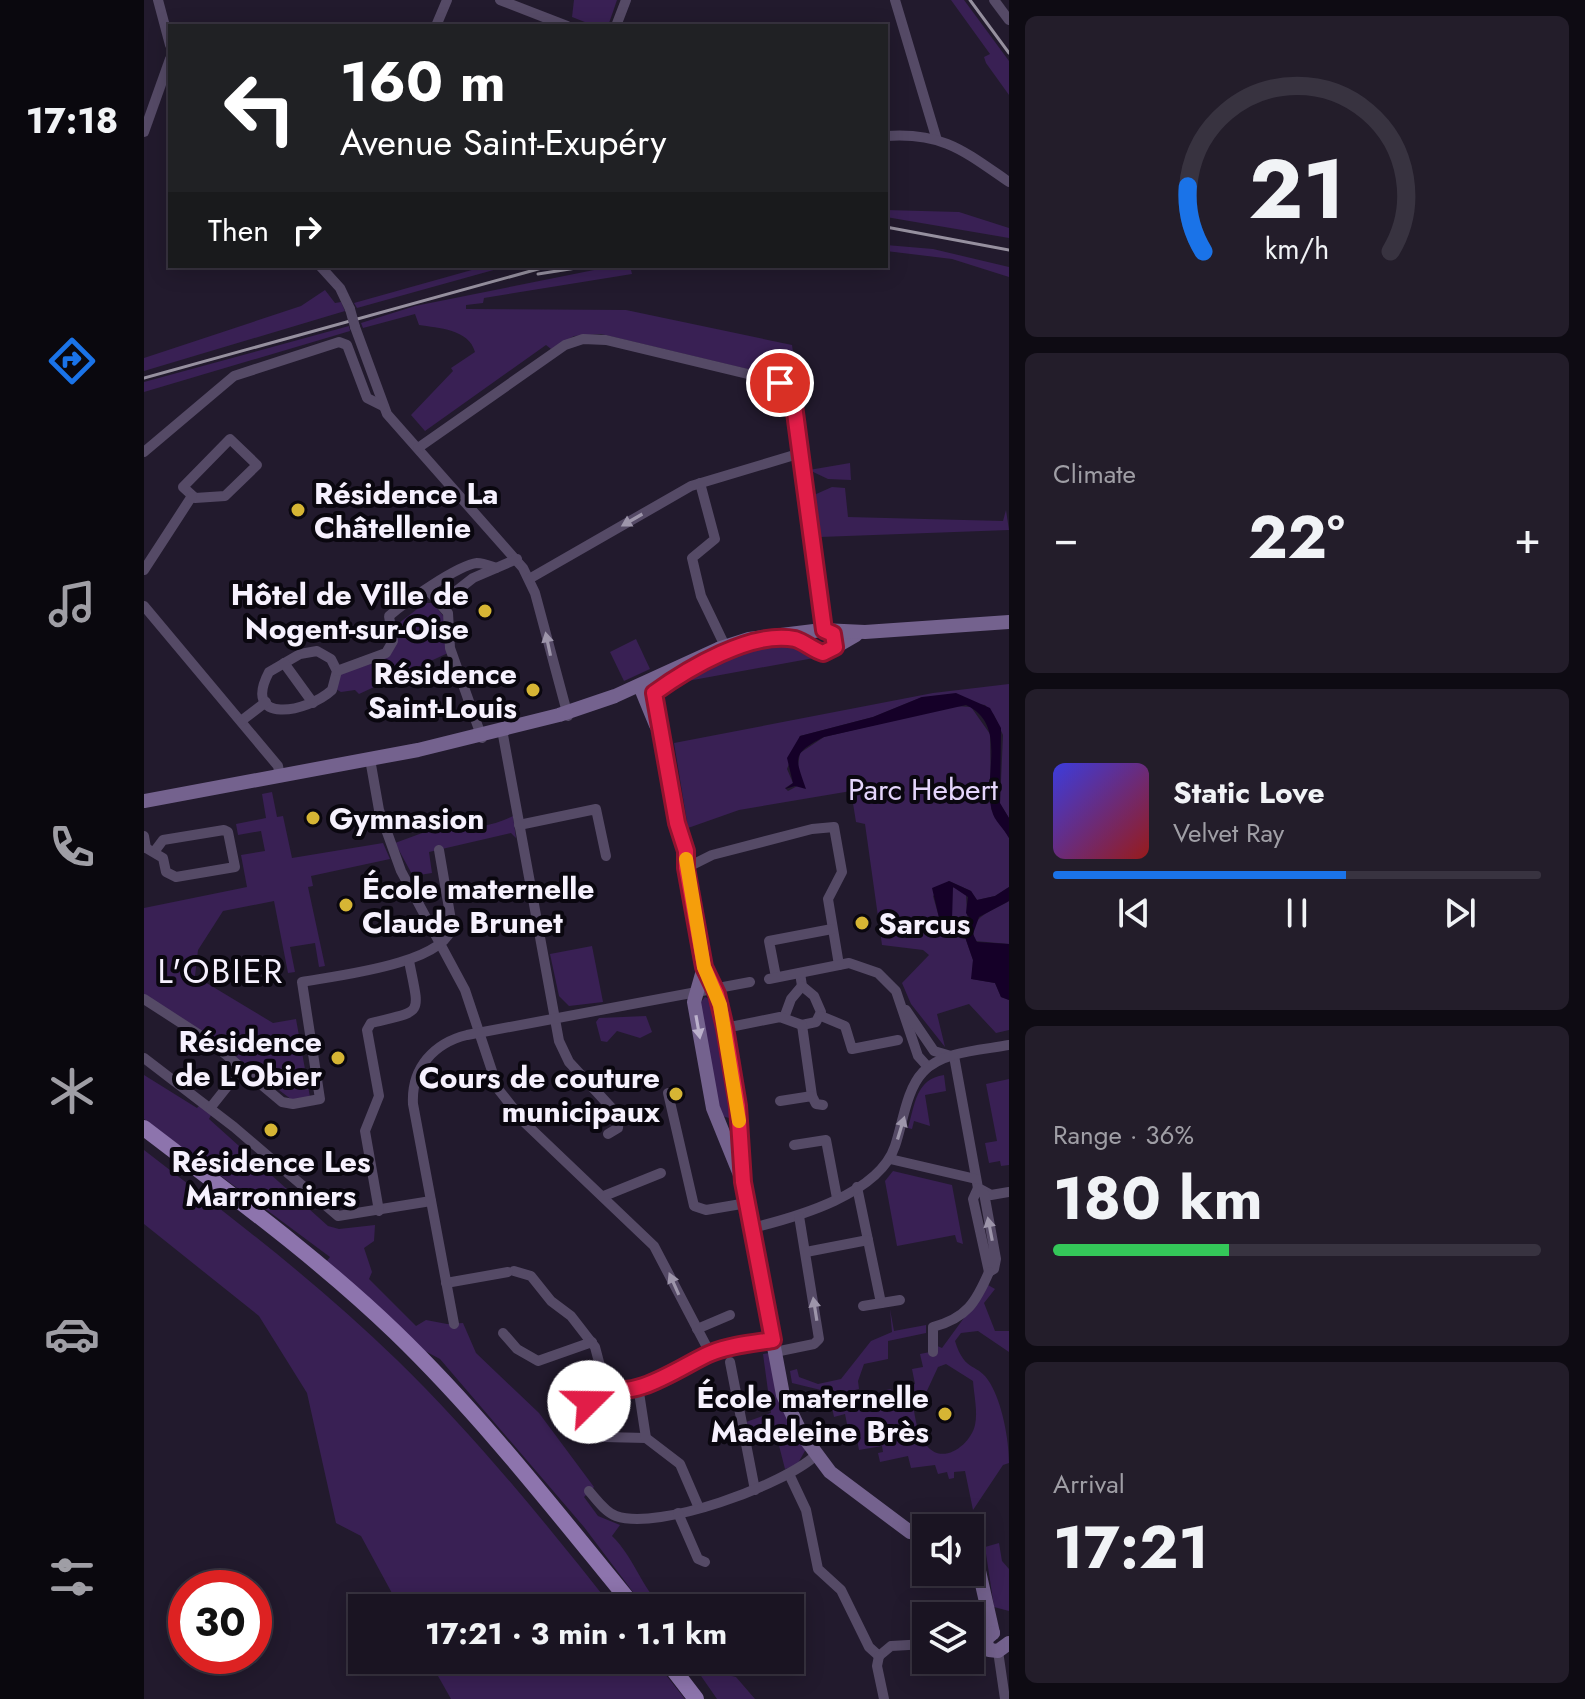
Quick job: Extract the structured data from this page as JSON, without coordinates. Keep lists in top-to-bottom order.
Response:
{
  "districts": ["L'OBIER"],
  "parks": ["Parc Hebert"],
  "places": [
    "Résidence La Châtellenie",
    "Hôtel de Ville de Nogent-sur-Oise",
    "Résidence Saint-Louis",
    "Gymnasion",
    "École maternelle Claude Brunet",
    "Sarcus",
    "Résidence de L'Obier",
    "Cours de couture municipaux",
    "Résidence Les Marronniers",
    "École maternelle Madeleine Brès"
  ],
  "page": {
    "tabs": "17:18",
    "turn": ["160 m", "Avenue Saint-Exupéry"],
    "then": "Then",
    "tile": [
      "Climate",
      ["Range · 36%", "180 km"],
      ["Arrival", "17:21"]
    ],
    "heat": ["−", "22°", "+"],
    "song": ["Static Love", "Velvet Ray"],
    "limit": "30",
    "trip": "17:21 · 3 min · 1.1 km",
    "gauge": ["21", "km/h"]
  }
}
